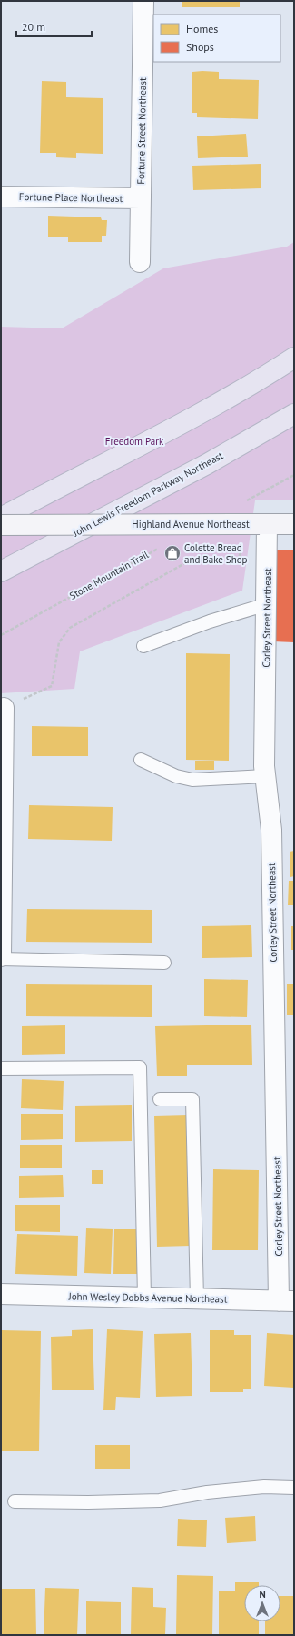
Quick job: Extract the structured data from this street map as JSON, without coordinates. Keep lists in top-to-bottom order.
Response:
{
  "streets": {
    "highway": ["John Lewis Freedom Parkway Northeast"],
    "main road": ["Highland Avenue Northeast"],
    "street": [
      "Fortune Street Northeast",
      "Fortune Place Northeast",
      "Corley Street Northeast",
      "John Wesley Dobbs Avenue Northeast"
    ],
    "path": ["Stone Mountain Trail"]
  },
  "crossings": [
    ["Fortune Street Northeast", "Fortune Place Northeast"],
    ["Highland Avenue Northeast", "Corley Street Northeast"],
    ["Corley Street Northeast", "John Wesley Dobbs Avenue Northeast"]
  ],
  "parks": ["Freedom Park"],
  "places": {
    "shop": ["Colette Bread and Bake Shop"]
  },
  "legend": ["Homes", "Shops"],
  "scale_bar": "20 m",
  "north": "top"
}
